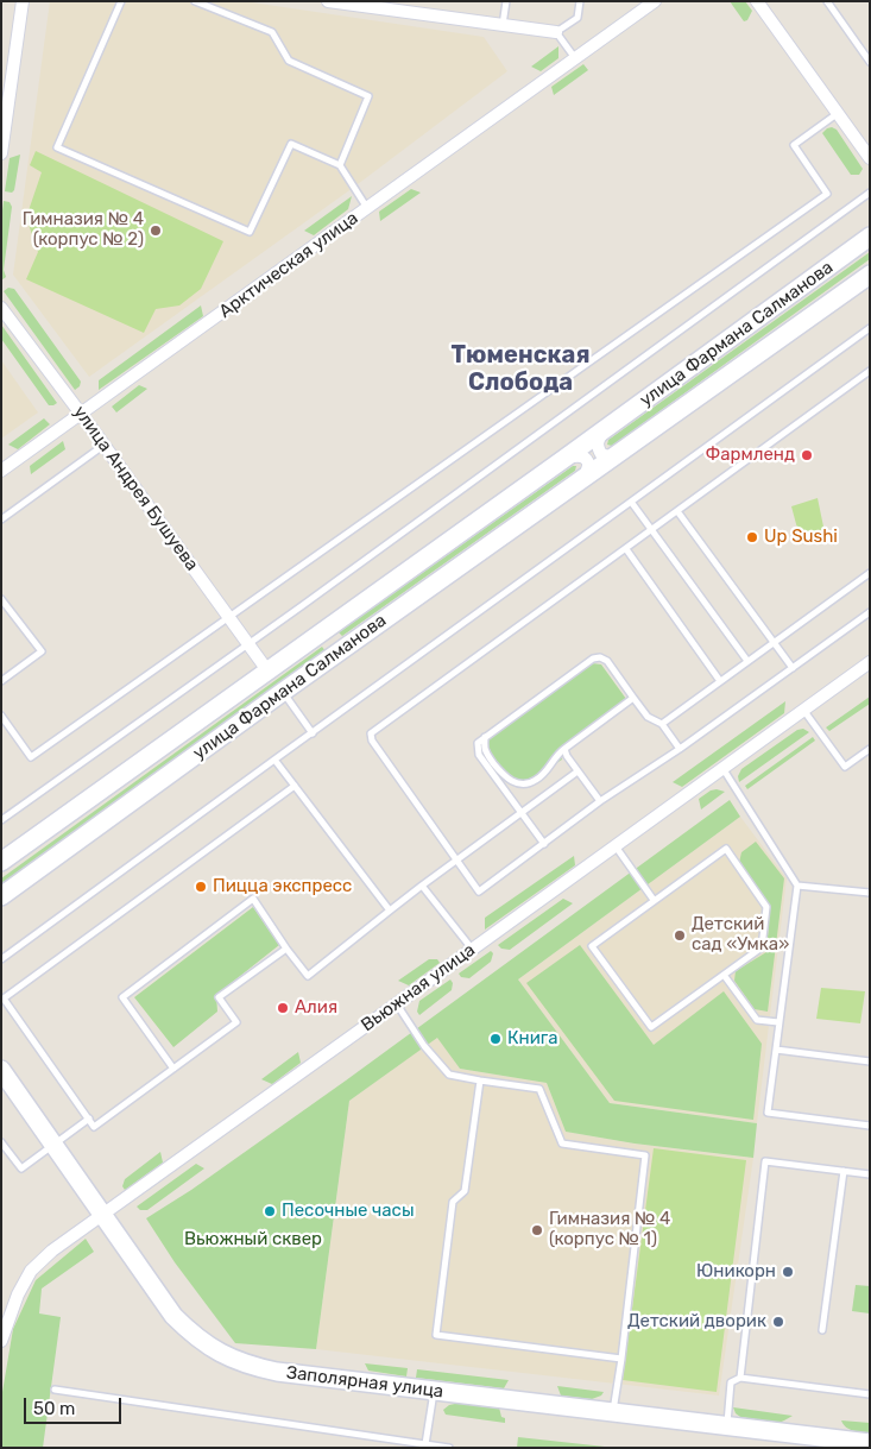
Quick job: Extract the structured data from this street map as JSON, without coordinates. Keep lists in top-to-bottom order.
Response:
{
  "streets": {
    "street": [
      "Арктическая улица",
      "улица Фармана Салманова",
      "улица Андрея Бушуева",
      "Вьюжная улица",
      "Заполярная улица"
    ]
  },
  "crossings": [
    ["Арктическая улица", "улица Андрея Бушуева"],
    ["улица Фармана Салманова", "улица Андрея Бушуева"],
    ["Вьюжная улица", "Заполярная улица"]
  ],
  "districts": ["Тюменская Слобода"],
  "parks": ["Вьюжный сквер"],
  "places": [
    "Гимназия № 4 (корпус № 2)",
    "Фармленд",
    "Up Sushi",
    "Пицца экспресс",
    "Детский сад «Умка»",
    "Алия",
    "Книга",
    "Песочные часы",
    "Гимназия № 4 (корпус № 1)",
    "Юникорн",
    "Детский дворик"
  ],
  "scale_bar": "50 m"
}
